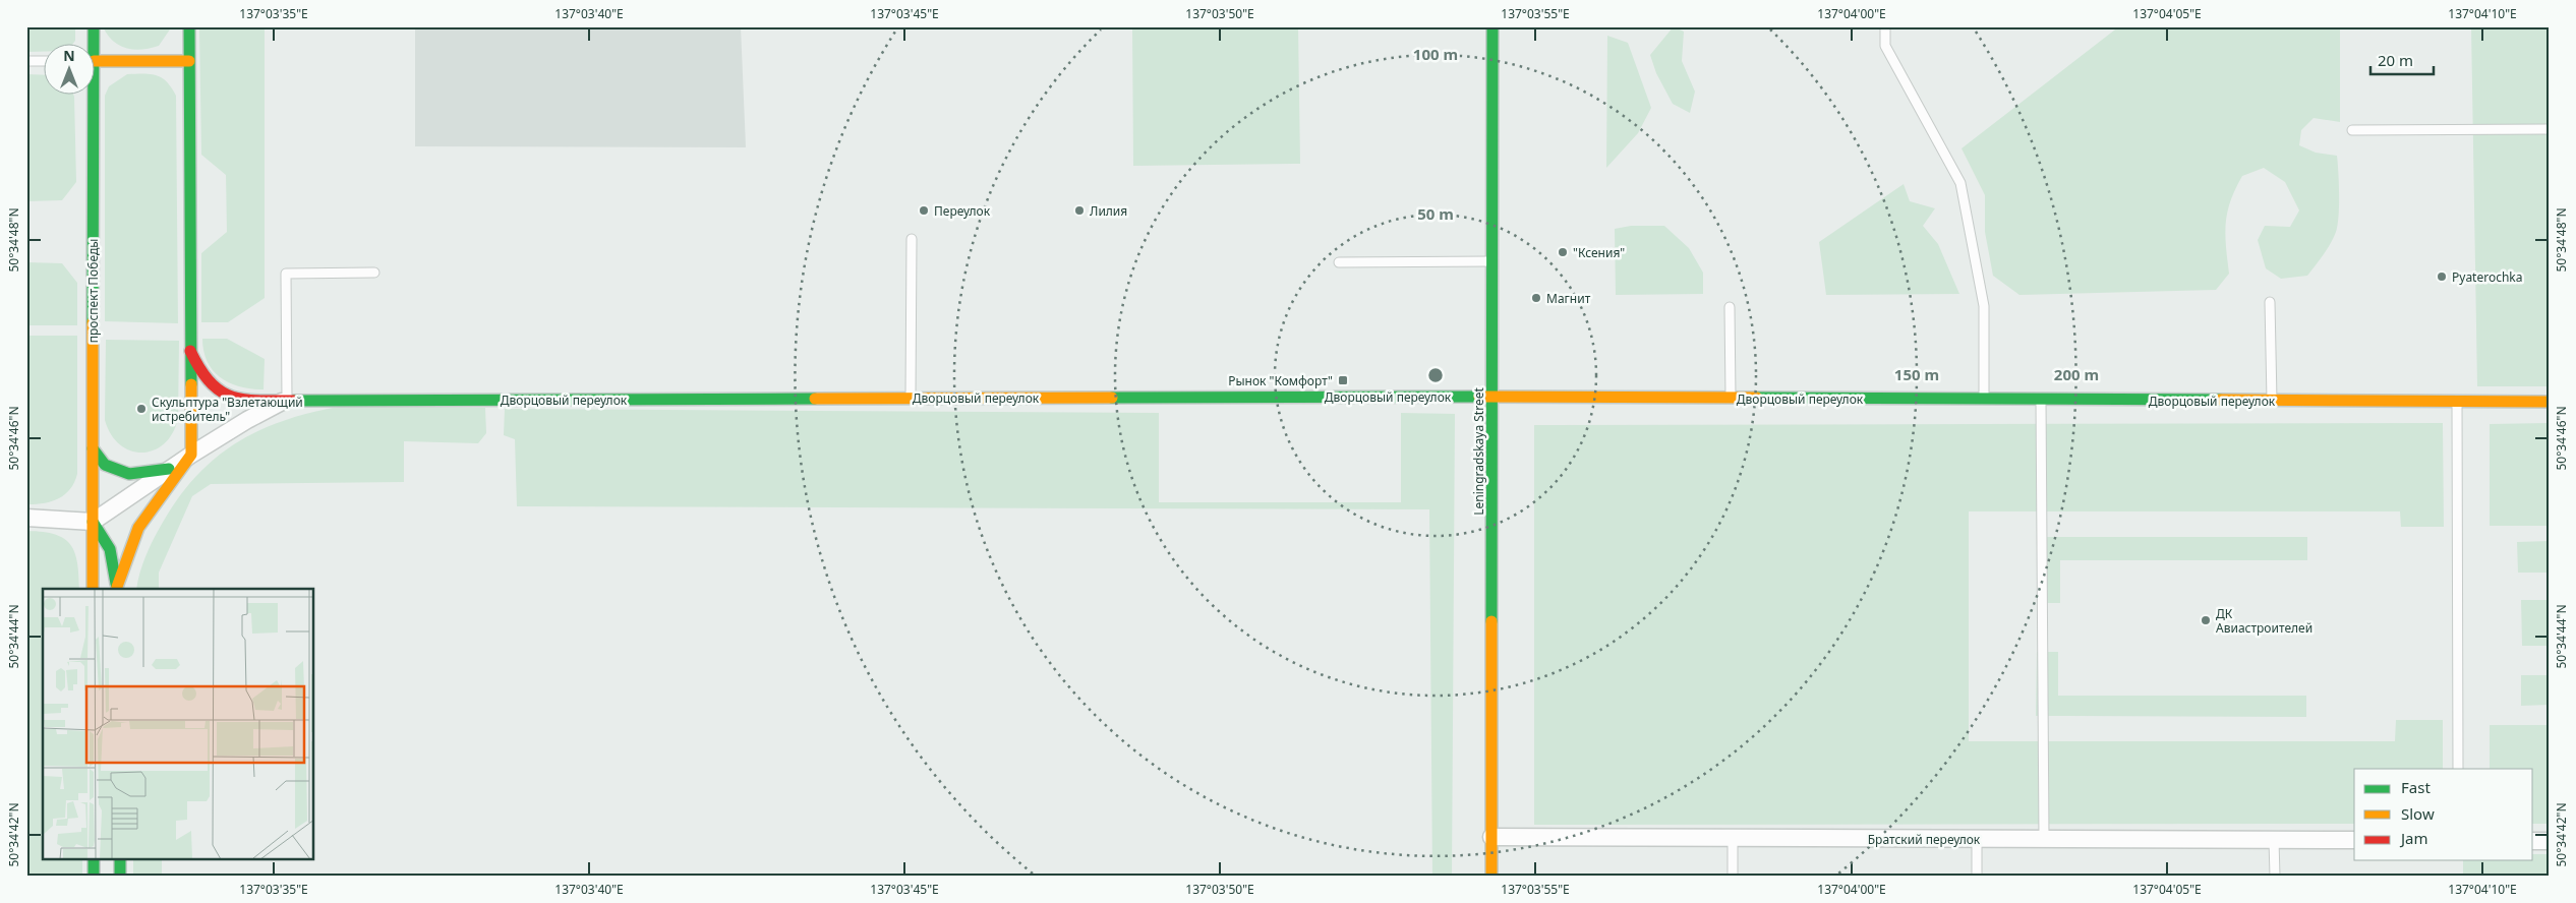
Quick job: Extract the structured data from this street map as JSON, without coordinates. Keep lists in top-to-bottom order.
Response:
{
  "streets": {
    "street": [
      "проспект Победы",
      "Дворцовый переулок",
      "Leningradskaya Street",
      "Братский переулок"
    ]
  },
  "crossings": [
    ["Дворцовый переулок", "Leningradskaya Street"],
    ["Leningradskaya Street", "Братский переулок"]
  ],
  "places": {
    "other": [
      "Переулок",
      "Лилия",
      "\"Ксения\"",
      "Pyaterochka",
      "Магнит",
      "Скульптура \"Взлетающий истребитель\"",
      "ДК Авиастроителей"
    ],
    "transit": ["Рынок \"Комфорт\""]
  },
  "legend": ["Fast", "Slow", "Jam"],
  "scale_bar": "20 m",
  "north": "top",
  "coordinates": [
    "137°03'35\"E",
    "137°03'40\"E",
    "137°03'45\"E",
    "137°03'50\"E",
    "137°03'55\"E",
    "137°04'00\"E",
    "137°04'05\"E",
    "137°04'10\"E",
    "50°34'48\"N",
    "50°34'46\"N",
    "50°34'44\"N",
    "50°34'42\"N"
  ],
  "rings": [
    "100 m",
    "50 m",
    "150 m",
    "200 m"
  ]
}
